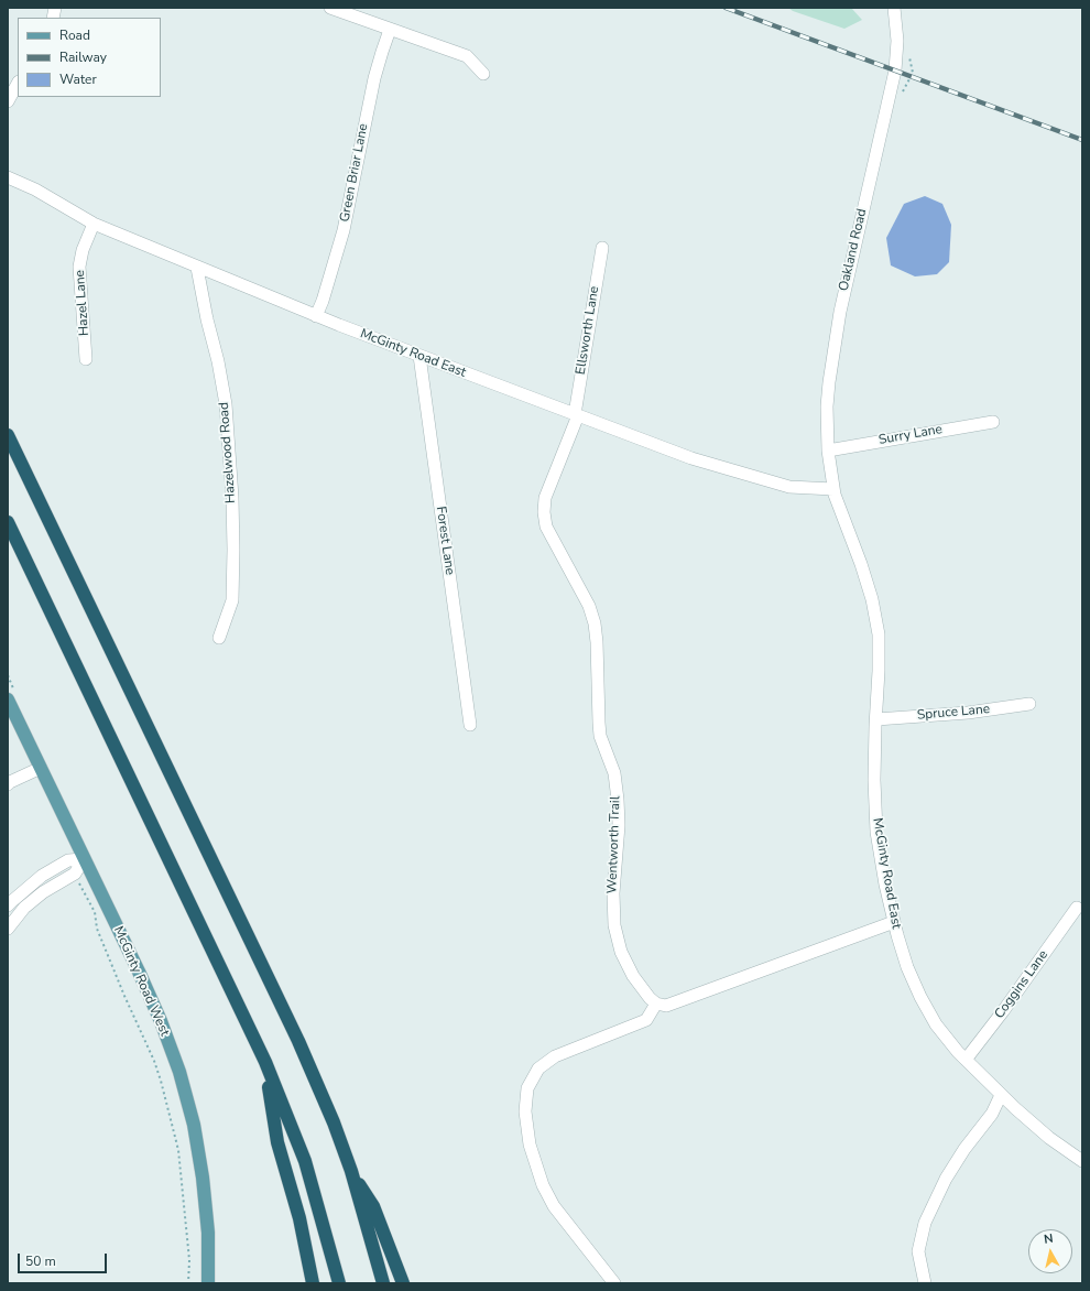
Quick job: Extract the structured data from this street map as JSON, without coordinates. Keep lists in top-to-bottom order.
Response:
{
  "streets": {
    "main road": ["McGinty Road West"],
    "street": [
      "Green Briar Lane",
      "Oakland Road",
      "Hazel Lane",
      "Ellsworth Lane",
      "McGinty Road East",
      "Surry Lane",
      "Hazelwood Road",
      "Forest Lane",
      "Spruce Lane",
      "Wentworth Trail",
      "Coggins Lane"
    ]
  },
  "crossings": [
    ["Green Briar Lane", "McGinty Road East"],
    ["Oakland Road", "McGinty Road East"],
    ["Oakland Road", "Surry Lane"],
    ["Hazel Lane", "McGinty Road East"],
    ["Ellsworth Lane", "McGinty Road East"],
    ["Ellsworth Lane", "Wentworth Trail"],
    ["McGinty Road East", "Hazelwood Road"],
    ["McGinty Road East", "Forest Lane"],
    ["McGinty Road East", "Spruce Lane"],
    ["McGinty Road East", "Wentworth Trail"],
    ["McGinty Road East", "Coggins Lane"]
  ],
  "legend": ["Road", "Railway", "Water"],
  "scale_bar": "50 m",
  "north": "top"
}
